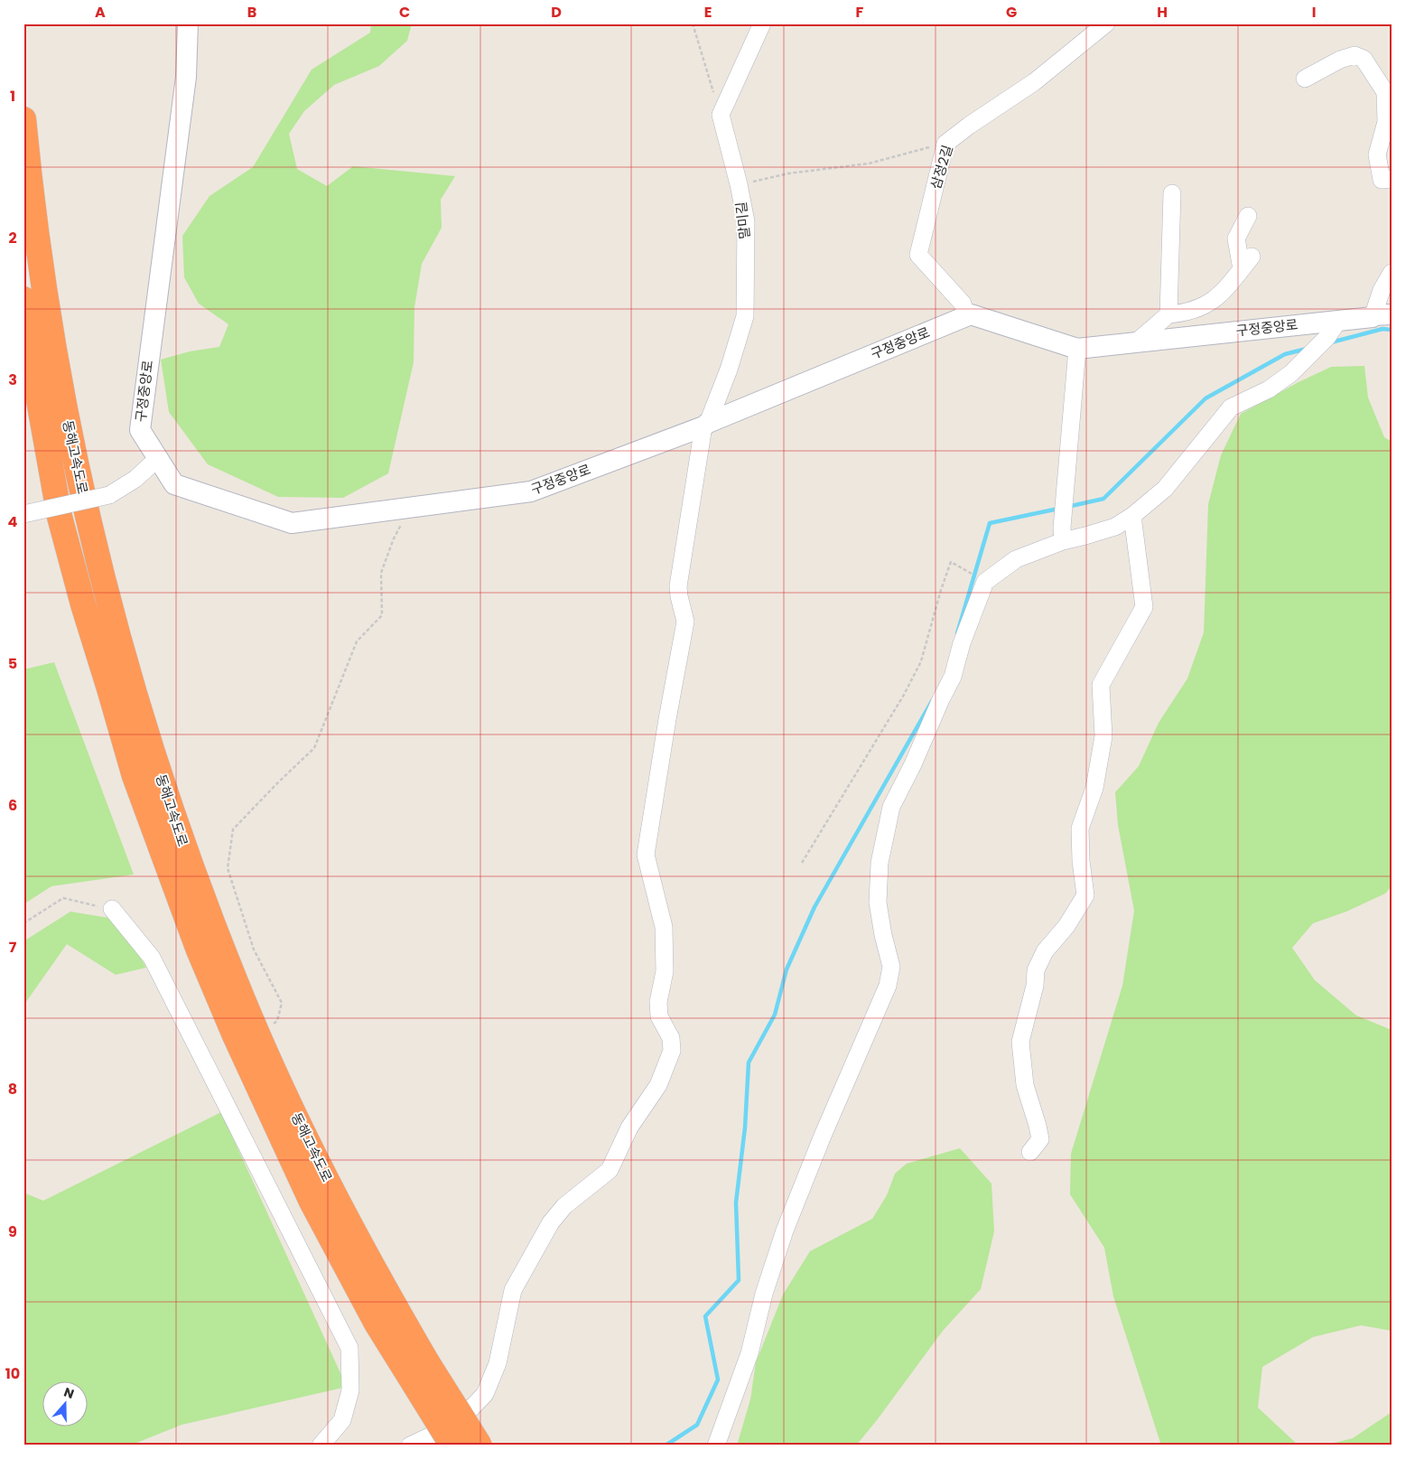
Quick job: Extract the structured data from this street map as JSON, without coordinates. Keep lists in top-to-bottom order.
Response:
{
  "streets": {
    "highway": ["동해고속도로"],
    "street": ["삼정2길", "말미길", "구정중앙로"]
  },
  "crossings": [
    ["삼정2길", "구정중앙로"],
    ["말미길", "구정중앙로"]
  ],
  "north": "top",
  "grid": {
    "columns": [
      "A",
      "B",
      "C",
      "D",
      "E",
      "F",
      "G",
      "H",
      "I"
    ],
    "rows": [
      "1",
      "2",
      "3",
      "4",
      "5",
      "6",
      "7",
      "8",
      "9",
      "10"
    ]
  }
}
